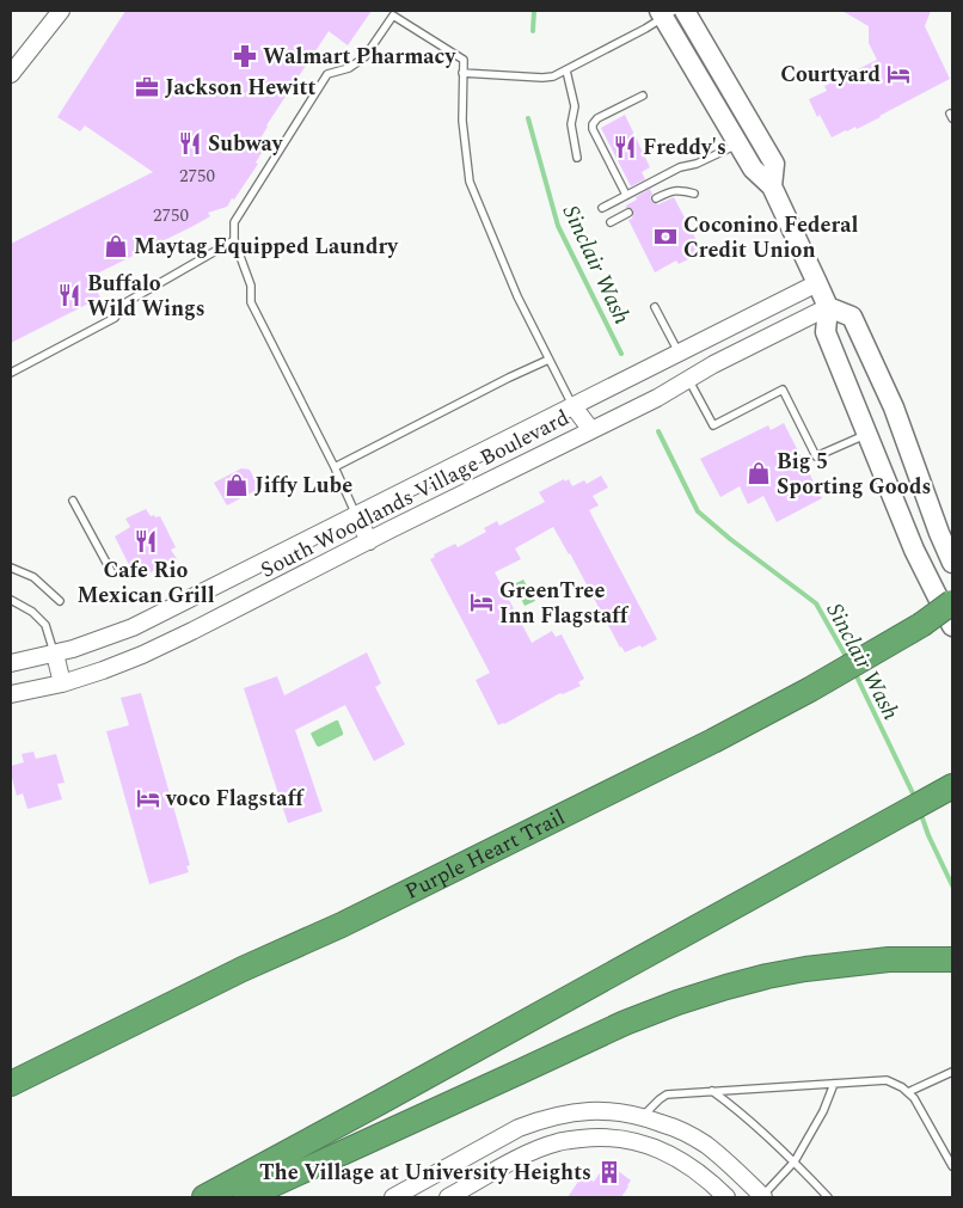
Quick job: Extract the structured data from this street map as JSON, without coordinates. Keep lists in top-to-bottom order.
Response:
{
  "streets": {
    "highway": ["Purple Heart Trail"],
    "street": ["South Woodlands Village Boulevard"]
  },
  "water": ["Sinclair Wash"],
  "places": {
    "pharmacy": ["Walmart Pharmacy"],
    "hotel": ["Courtyard", "GreenTree Inn Flagstaff", "voco Flagstaff"],
    "office": ["Jackson Hewitt"],
    "restaurant": [
      "Subway",
      "Freddy's",
      "Buffalo Wild Wings",
      "Cafe Rio Mexican Grill"
    ],
    "bank": ["Coconino Federal Credit Union"],
    "shop": ["Maytag Equipped Laundry", "Big 5 Sporting Goods", "Jiffy Lube"],
    "building": ["The Village at University Heights"]
  },
  "house_numbers": ["2750", "2750"]
}
